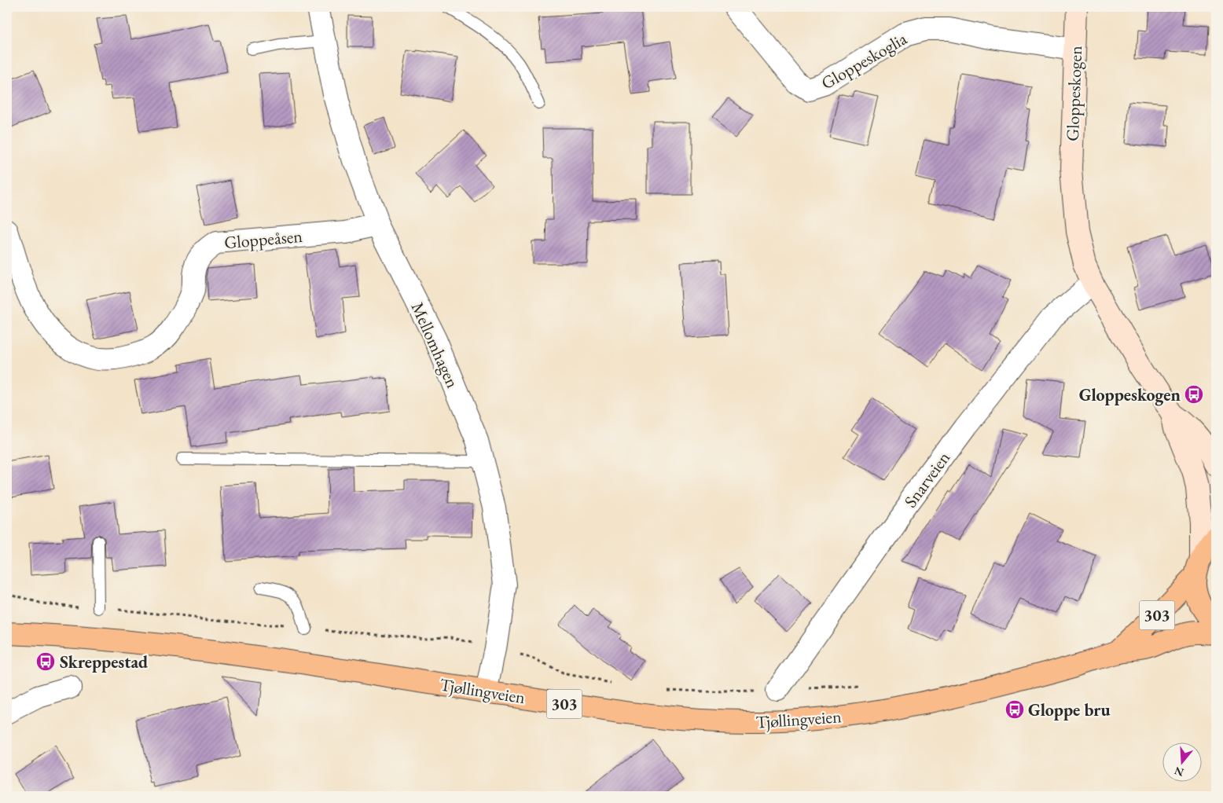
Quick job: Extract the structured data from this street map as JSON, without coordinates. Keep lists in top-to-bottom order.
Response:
{
  "streets": {
    "main road": ["Gloppeskogen", "303", "Tjøllingveien"],
    "street": [
      "Gloppeskoglia",
      "Gloppeåsen",
      "Mellomhagen",
      "Snarveien"
    ]
  },
  "crossings": [
    ["Gloppeskoglia", "Gloppeskogen"],
    ["Gloppeskogen", "Snarveien"],
    ["Gloppeskogen", "303"],
    ["Gloppeskogen", "Tjøllingveien"],
    ["Gloppeåsen", "Mellomhagen"],
    ["Mellomhagen", "Tjøllingveien"],
    ["303", "Tjøllingveien"]
  ],
  "places": {
    "bus stop": ["Gloppeskogen", "Skreppestad", "Gloppe bru"]
  },
  "north": "bottom"
}
